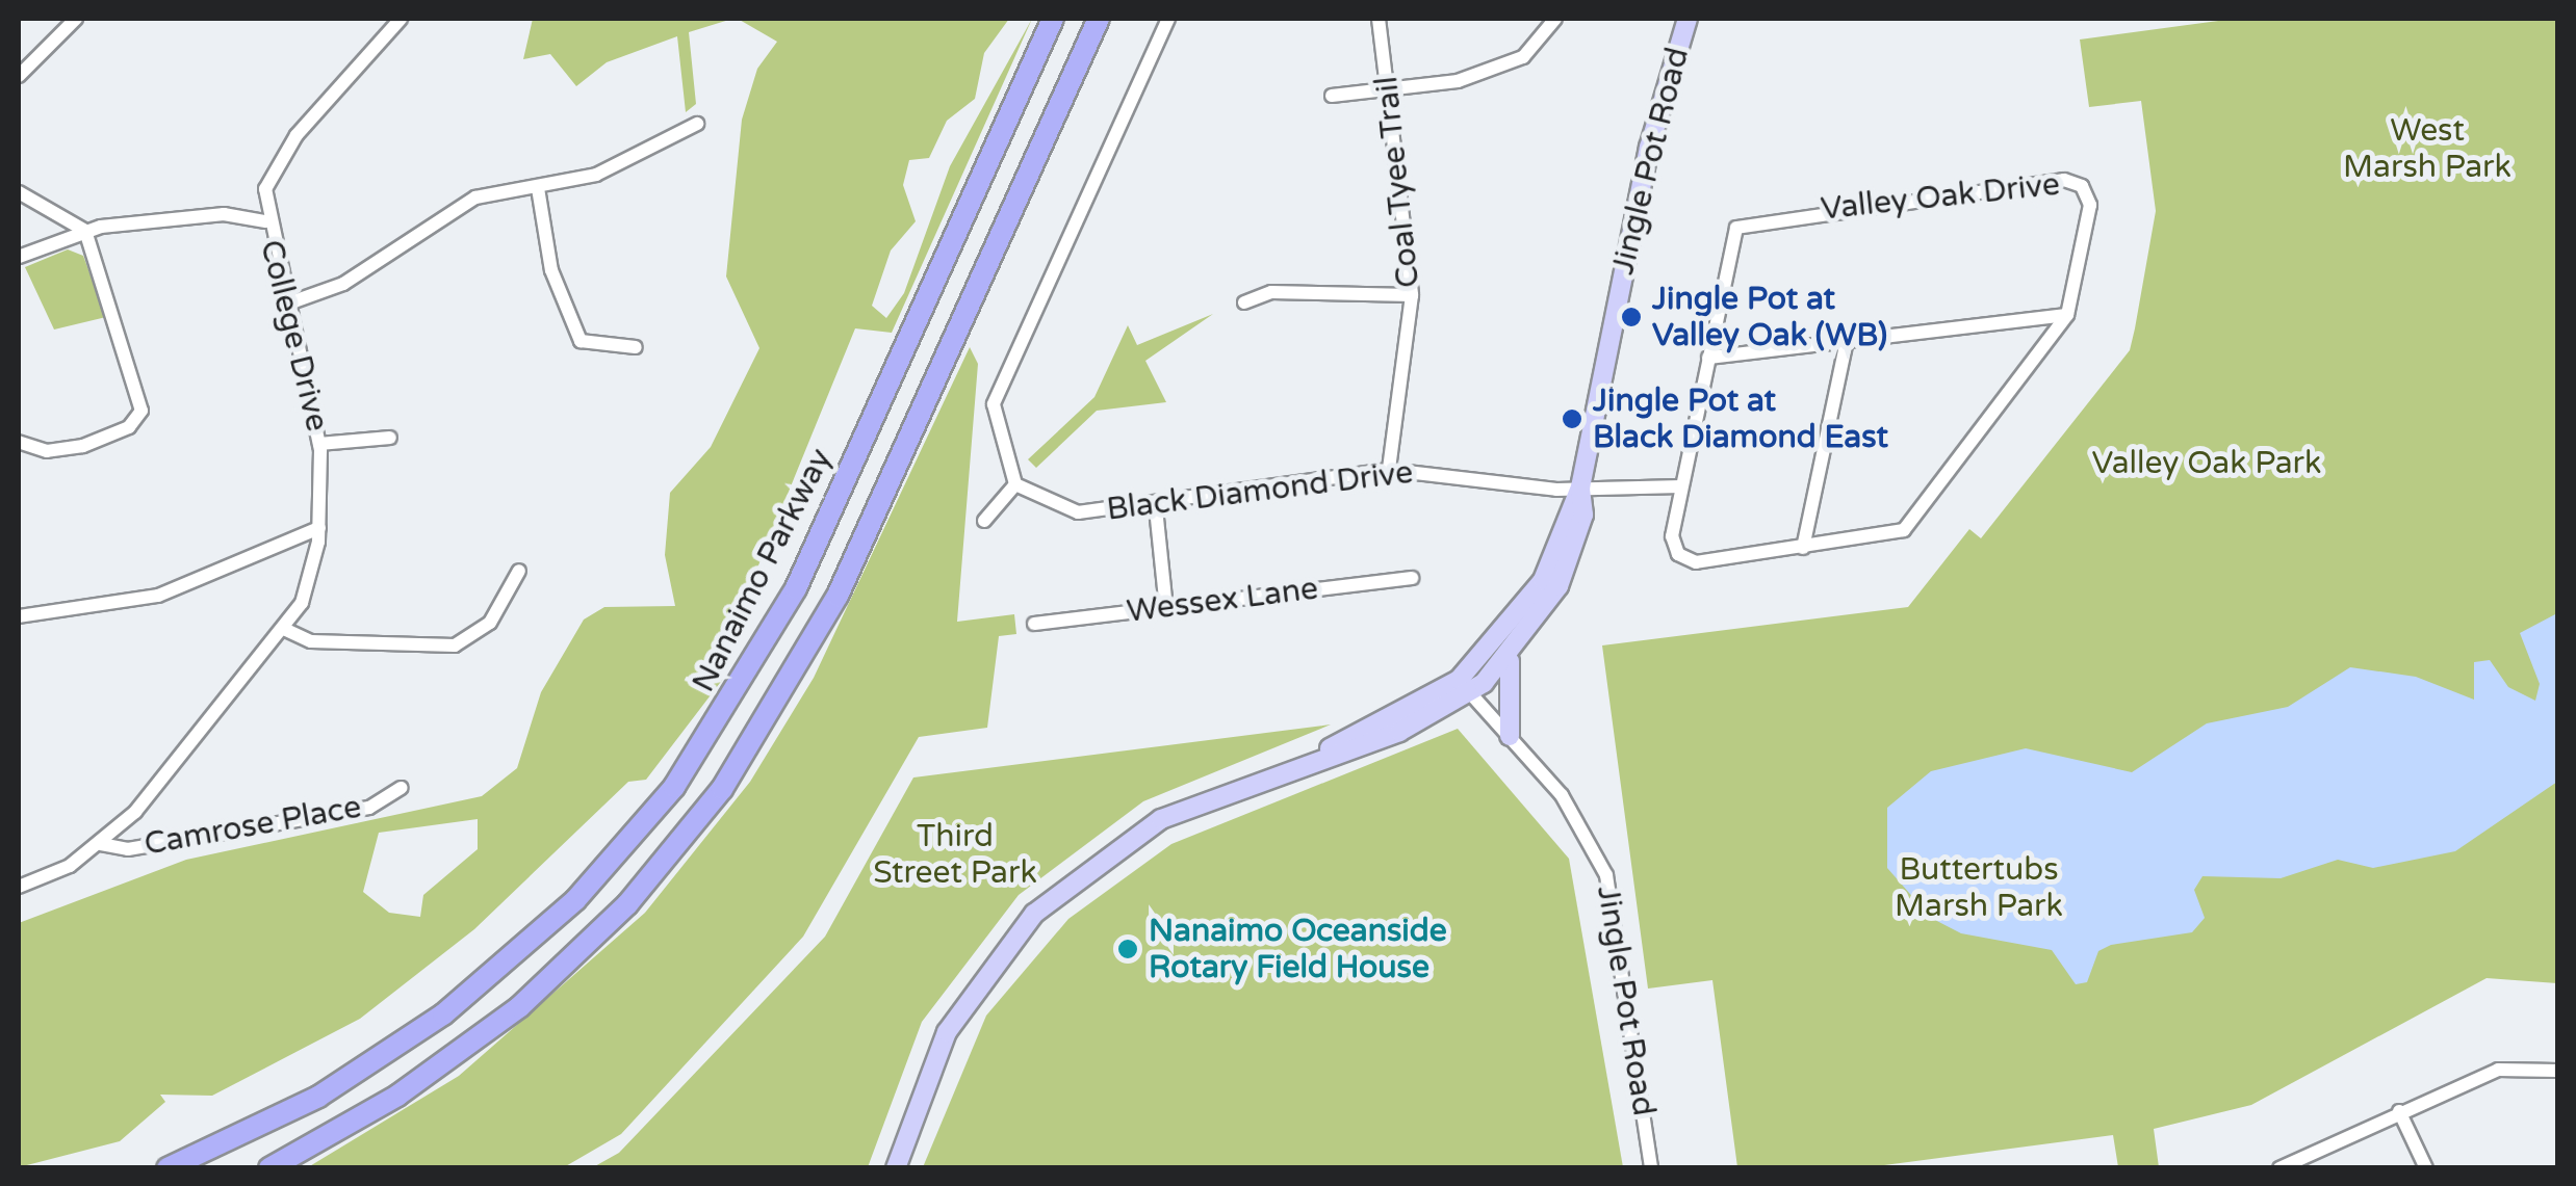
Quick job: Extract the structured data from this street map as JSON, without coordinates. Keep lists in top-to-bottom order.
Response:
{
  "streets": {
    "highway": ["Nanaimo Parkway"],
    "main road": ["Jingle Pot Road"],
    "street": [
      "Coal Tyee Trail",
      "Valley Oak Drive",
      "College Drive",
      "Black Diamond Drive",
      "Wessex Lane",
      "Camrose Place"
    ]
  },
  "crossings": [
    ["Jingle Pot Road", "Black Diamond Drive"],
    ["Coal Tyee Trail", "Black Diamond Drive"],
    ["College Drive", "Camrose Place"]
  ],
  "parks": [
    "West Marsh Park",
    "Valley Oak Park",
    "Third Street Park",
    "Buttertubs Marsh Park"
  ],
  "places": ["Jingle Pot at Valley Oak (WB)", "Jingle Pot at Black Diamond East", "Nanaimo Oceanside Rotary Field House"]
}
